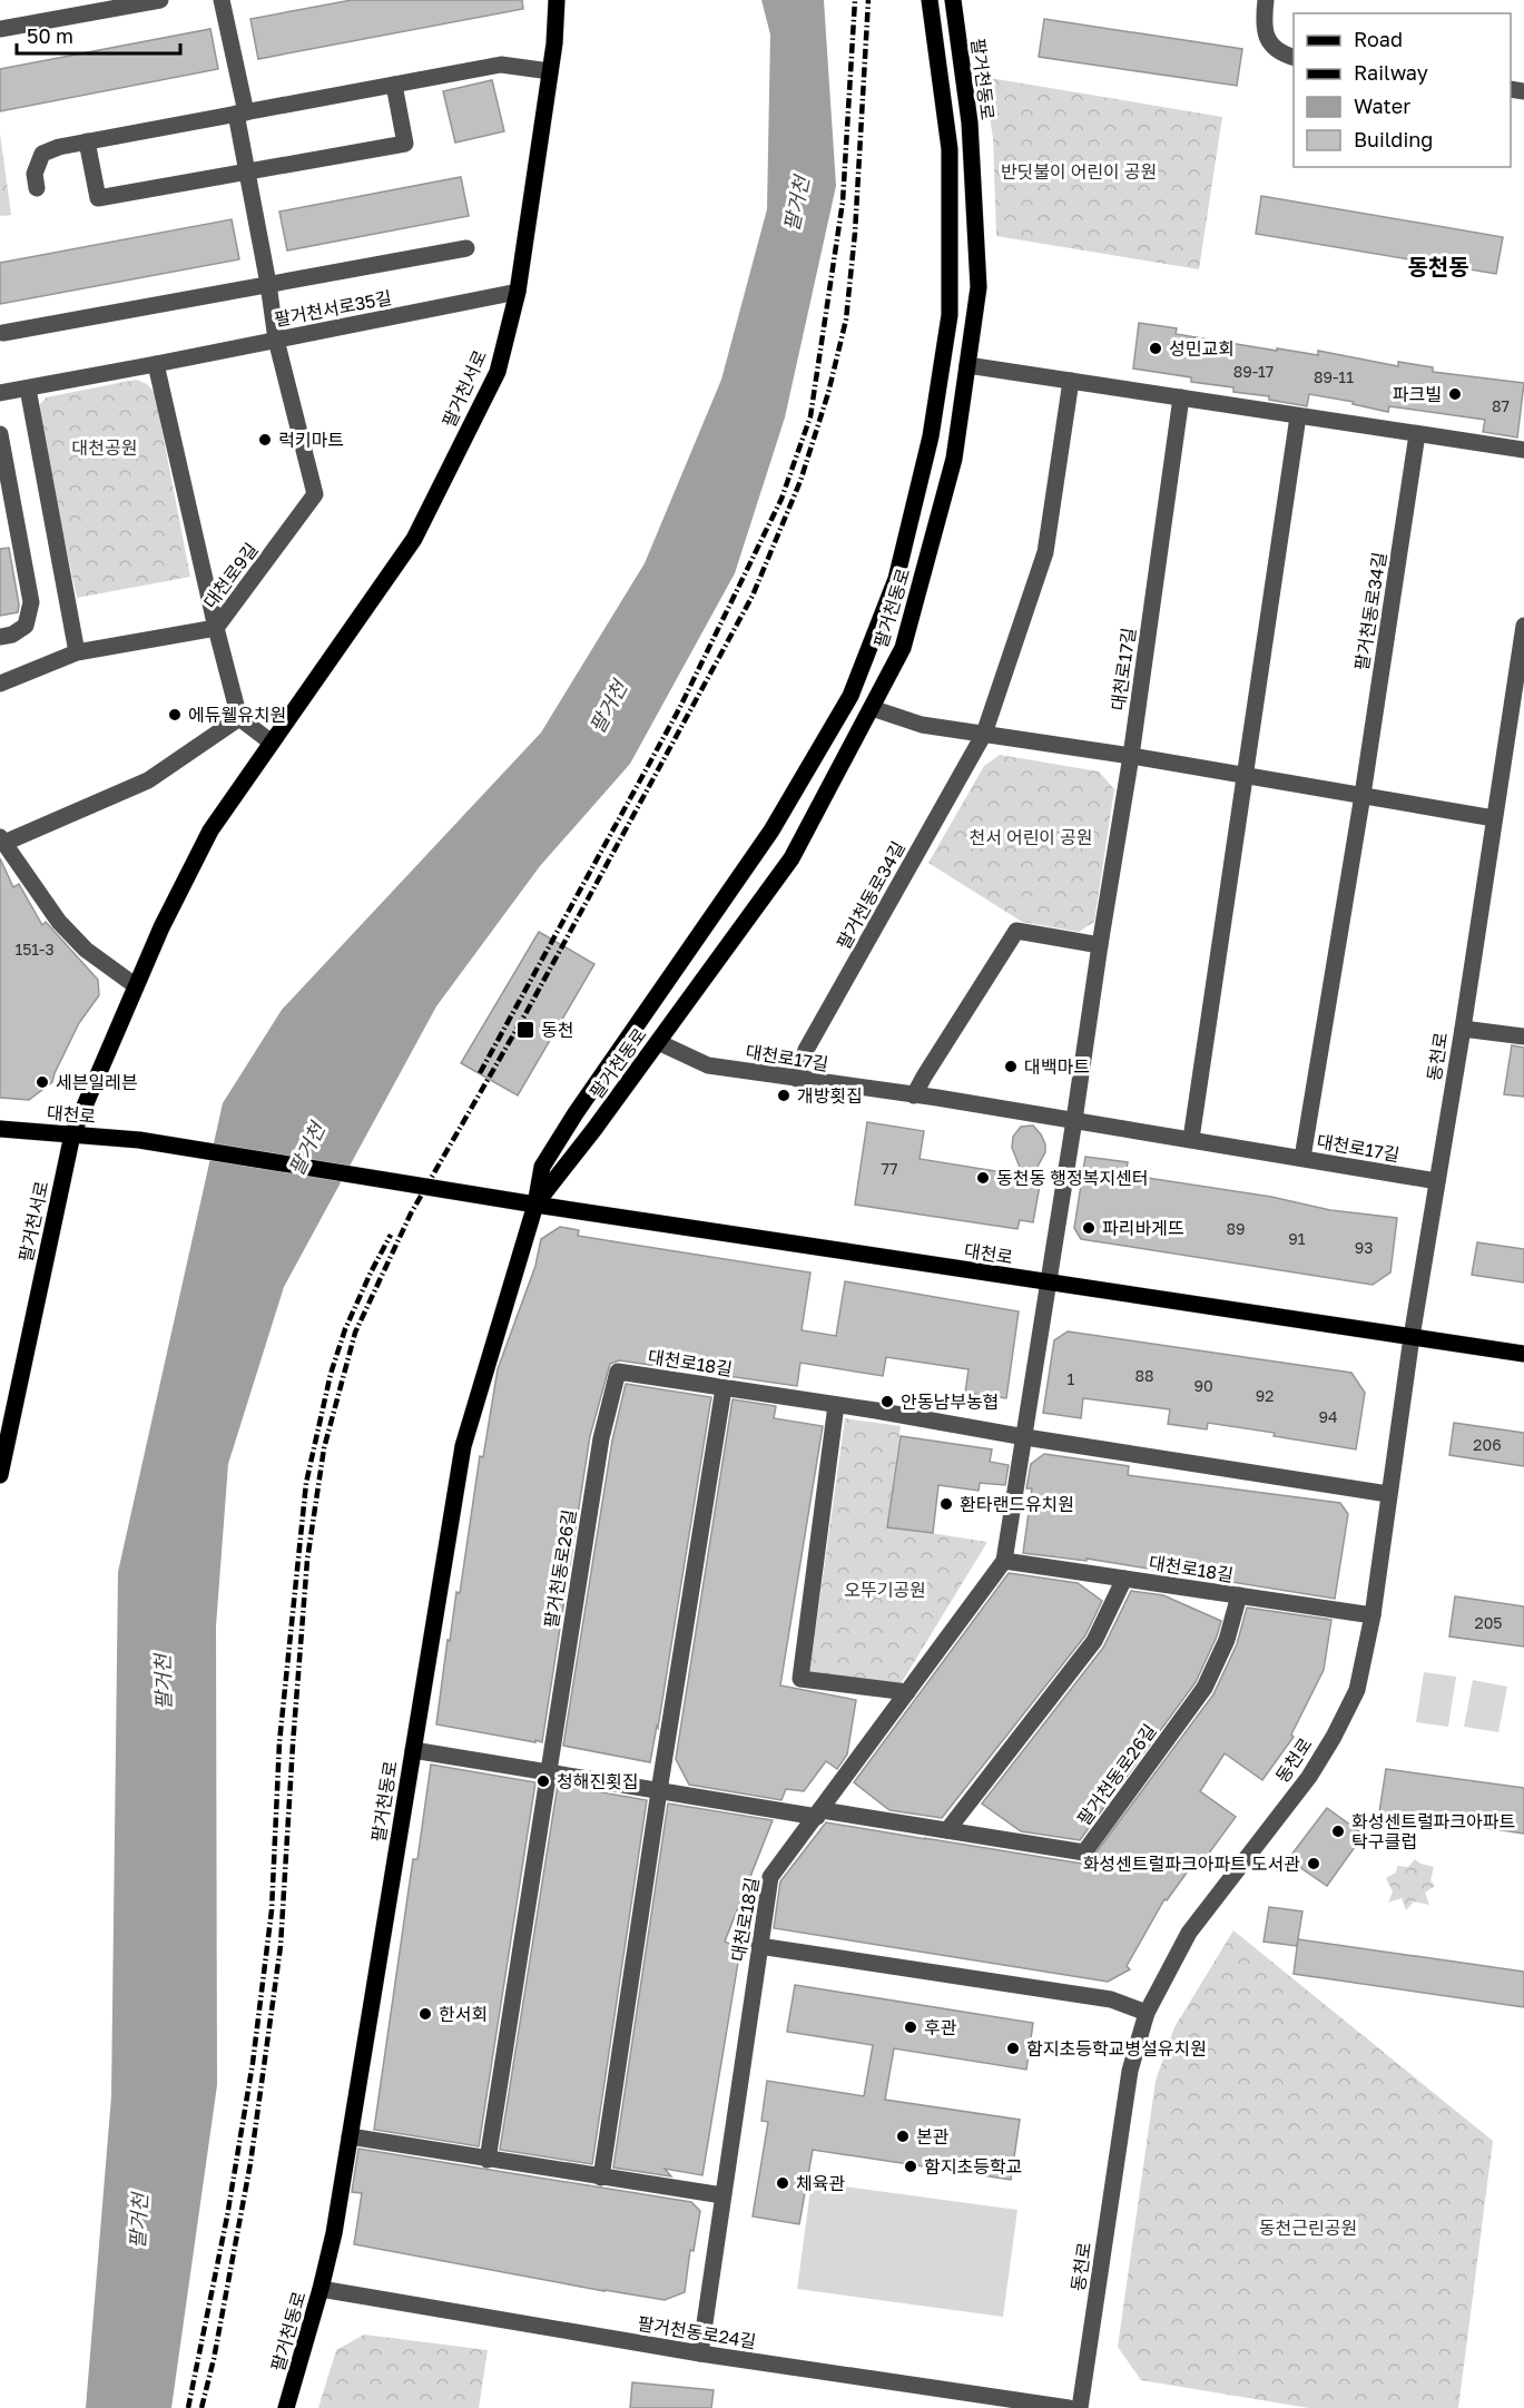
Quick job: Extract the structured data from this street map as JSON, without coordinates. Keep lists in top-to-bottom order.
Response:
{
  "streets": {
    "main road": ["팔거천동로", "팔거천서로", "대천로"],
    "street": [
      "팔거천서로35길",
      "대천로9길",
      "팔거천동로34길",
      "대천로17길",
      "동천로",
      "대천로18길",
      "팔거천동로26길",
      "팔거천동로24길"
    ]
  },
  "crossings": [
    ["팔거천동로", "대천로17길"],
    ["팔거천동로", "대천로"],
    ["팔거천동로", "팔거천동로26길"],
    ["팔거천동로", "팔거천동로24길"],
    ["팔거천서로35길", "팔거천서로"],
    ["팔거천서로35길", "대천로9길"],
    ["팔거천서로", "대천로"],
    ["팔거천동로34길", "대천로17길"],
    ["대천로17길", "동천로"],
    ["대천로17길", "대천로"],
    ["대천로17길", "대천로18길"],
    ["동천로", "대천로"],
    ["동천로", "대천로18길"],
    ["대천로", "대천로18길"],
    ["대천로18길", "팔거천동로26길"],
    ["대천로18길", "팔거천동로24길"]
  ],
  "districts": ["동천동"],
  "water": ["팔거천"],
  "parks": [
    "반딧불이 어린이 공원",
    "대천공원",
    "천서 어린이 공원",
    "오뚜기공원",
    "동천근린공원"
  ],
  "places": {
    "other": [
      "성민교회",
      "파크빌",
      "럭키마트",
      "에듀웰유치원",
      "대백마트",
      "세븐일레븐",
      "개방횟집",
      "동천동 행정복지센터",
      "파리바게뜨",
      "안동남부농협",
      "환타랜드유치원",
      "청해진횟집",
      "화성센트럴파크아파트 탁구클럽",
      "화성센트럴파크아파트 도서관",
      "한서회",
      "후관",
      "함지초등학교병설유치원",
      "본관",
      "함지초등학교",
      "체육관"
    ],
    "transit": ["동천"]
  },
  "house_numbers": [
    "89-17",
    "89-11",
    "87",
    "151-3",
    "77",
    "89",
    "91",
    "93",
    "88",
    "1",
    "90",
    "92",
    "94",
    "206",
    "205"
  ],
  "legend": [
    "Road",
    "Railway",
    "Water",
    "Building"
  ],
  "scale_bar": "50 m"
}
